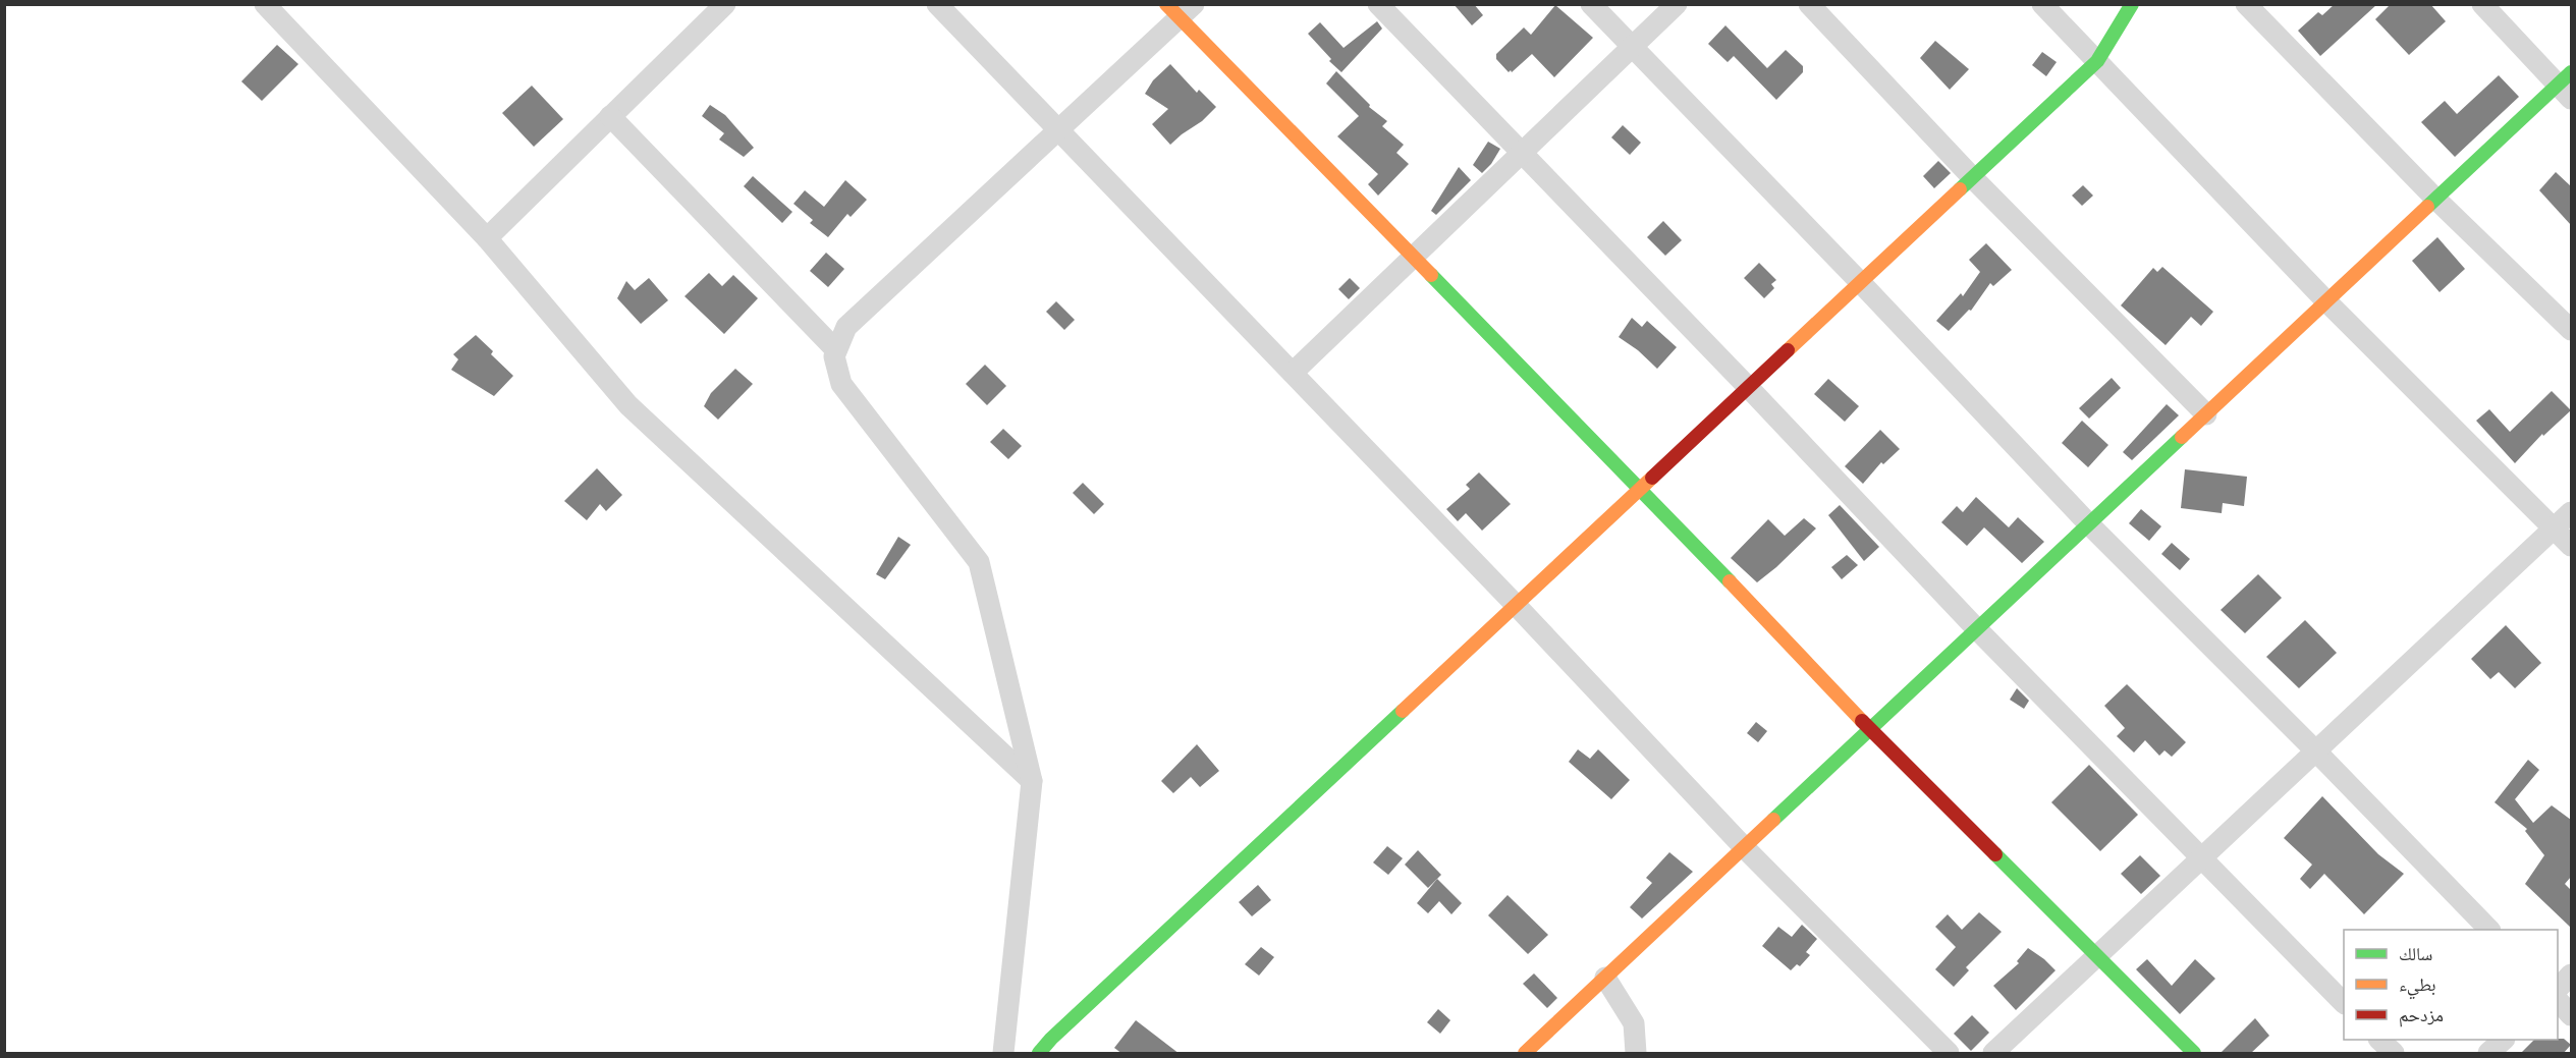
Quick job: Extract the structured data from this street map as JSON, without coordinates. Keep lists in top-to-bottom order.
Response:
{
  "legend": ["سالك", "بطيء", "مزدحم"]
}
